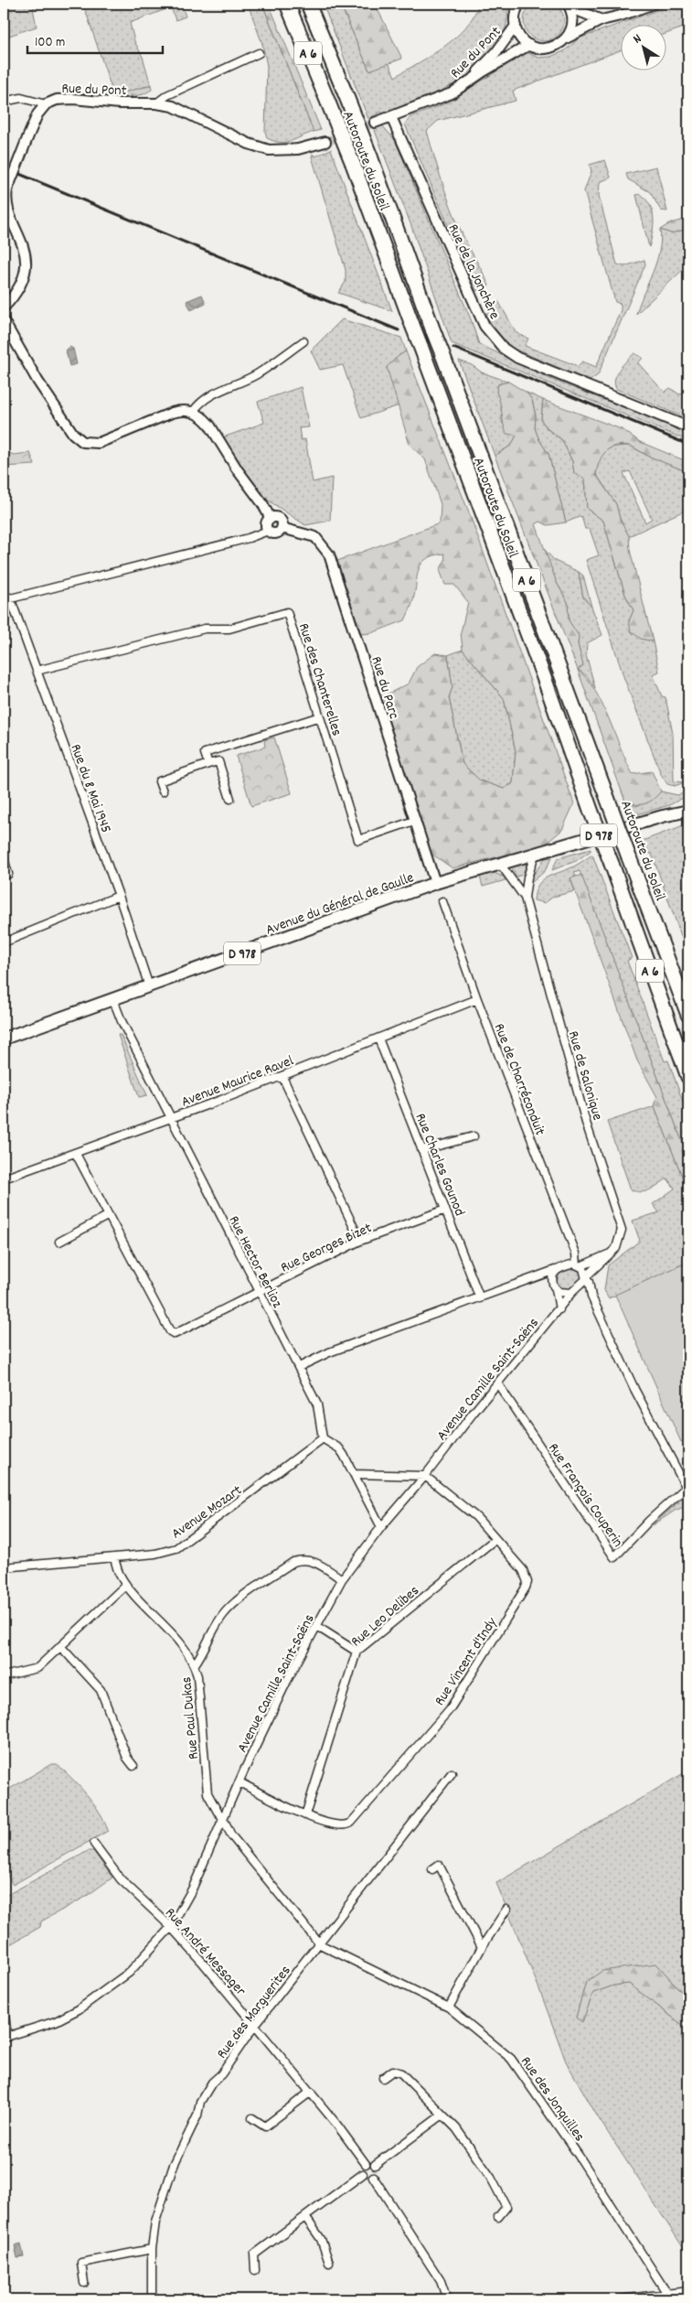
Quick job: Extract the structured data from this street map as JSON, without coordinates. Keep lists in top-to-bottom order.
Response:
{
  "streets": {
    "highway": ["A 6", "Autoroute du Soleil"],
    "main road": ["D 978", "Avenue du Général de Gaulle"],
    "street": [
      "Rue du Pont",
      "Rue de la Jonchère",
      "Rue des Chanterelles",
      "Rue du Parc",
      "Rue du 8 Mai 1945",
      "Rue de Salonique",
      "Rue de Charréconduit",
      "Avenue Maurice Ravel",
      "Rue Charles Gounod",
      "Rue Georges Bizet",
      "Rue Hector Berlioz",
      "Avenue Camille Saint-Saëns",
      "Rue François Couperin",
      "Avenue Mozart",
      "Rue Leo Delibes",
      "Rue Vincent d'Indy",
      "Rue Paul Dukas",
      "Rue André Messager",
      "Rue des Marguerites",
      "Rue des Jonquilles"
    ]
  },
  "crossings": [
    ["Rue du Pont", "Rue de la Jonchère"],
    ["Rue des Chanterelles", "Rue du Parc"],
    ["Rue des Chanterelles", "Rue du 8 Mai 1945"],
    ["Rue du Parc", "Avenue du Général de Gaulle"],
    ["Rue du 8 Mai 1945", "Avenue du Général de Gaulle"],
    ["D 978", "Avenue du Général de Gaulle"],
    ["Avenue du Général de Gaulle", "Rue de Salonique"],
    ["Avenue du Général de Gaulle", "Rue Hector Berlioz"],
    ["Rue de Salonique", "Rue de Charréconduit"],
    ["Rue de Salonique", "Avenue Camille Saint-Saëns"],
    ["Rue de Charréconduit", "Avenue Maurice Ravel"],
    ["Rue de Charréconduit", "Avenue Camille Saint-Saëns"],
    ["Avenue Maurice Ravel", "Rue Charles Gounod"],
    ["Avenue Maurice Ravel", "Rue Hector Berlioz"],
    ["Rue Charles Gounod", "Rue Georges Bizet"],
    ["Rue Georges Bizet", "Rue Hector Berlioz"],
    ["Rue Hector Berlioz", "Avenue Mozart"],
    ["Avenue Camille Saint-Saëns", "Rue François Couperin"],
    ["Avenue Camille Saint-Saëns", "Rue Vincent d'Indy"],
    ["Avenue Camille Saint-Saëns", "Rue Paul Dukas"],
    ["Avenue Camille Saint-Saëns", "Rue André Messager"],
    ["Avenue Mozart", "Rue Paul Dukas"],
    ["Rue Leo Delibes", "Rue Vincent d'Indy"],
    ["Rue Paul Dukas", "Rue des Marguerites"],
    ["Rue Paul Dukas", "Rue des Jonquilles"],
    ["Rue André Messager", "Rue des Marguerites"],
    ["Rue des Marguerites", "Rue des Jonquilles"]
  ],
  "scale_bar": "100 m",
  "north": "top left"
}
